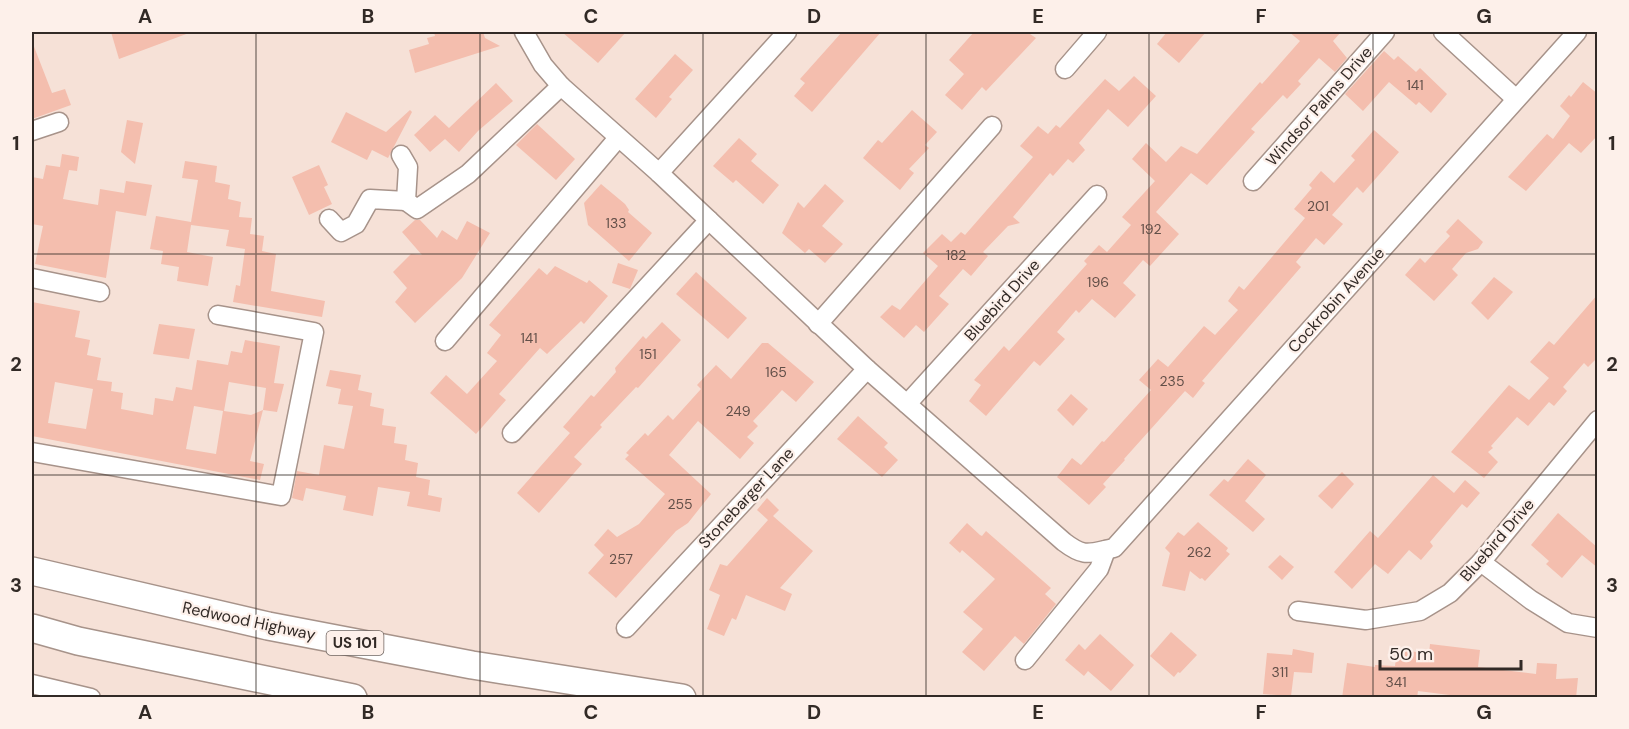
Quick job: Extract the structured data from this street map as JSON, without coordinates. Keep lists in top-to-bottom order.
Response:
{
  "streets": {
    "highway": ["Redwood Highway", "US 101"],
    "street": [
      "Windsor Palms Drive",
      "Bluebird Drive",
      "Cockrobin Avenue",
      "Stonebarger Lane"
    ]
  },
  "house_numbers": [
    "141",
    "201",
    "133",
    "192",
    "182",
    "196",
    "141",
    "151",
    "165",
    "235",
    "249",
    "255",
    "262",
    "257",
    "311",
    "341"
  ],
  "scale_bar": "50 m",
  "grid": {
    "columns": [
      "A",
      "B",
      "C",
      "D",
      "E",
      "F",
      "G"
    ],
    "rows": ["1", "2", "3"]
  }
}
